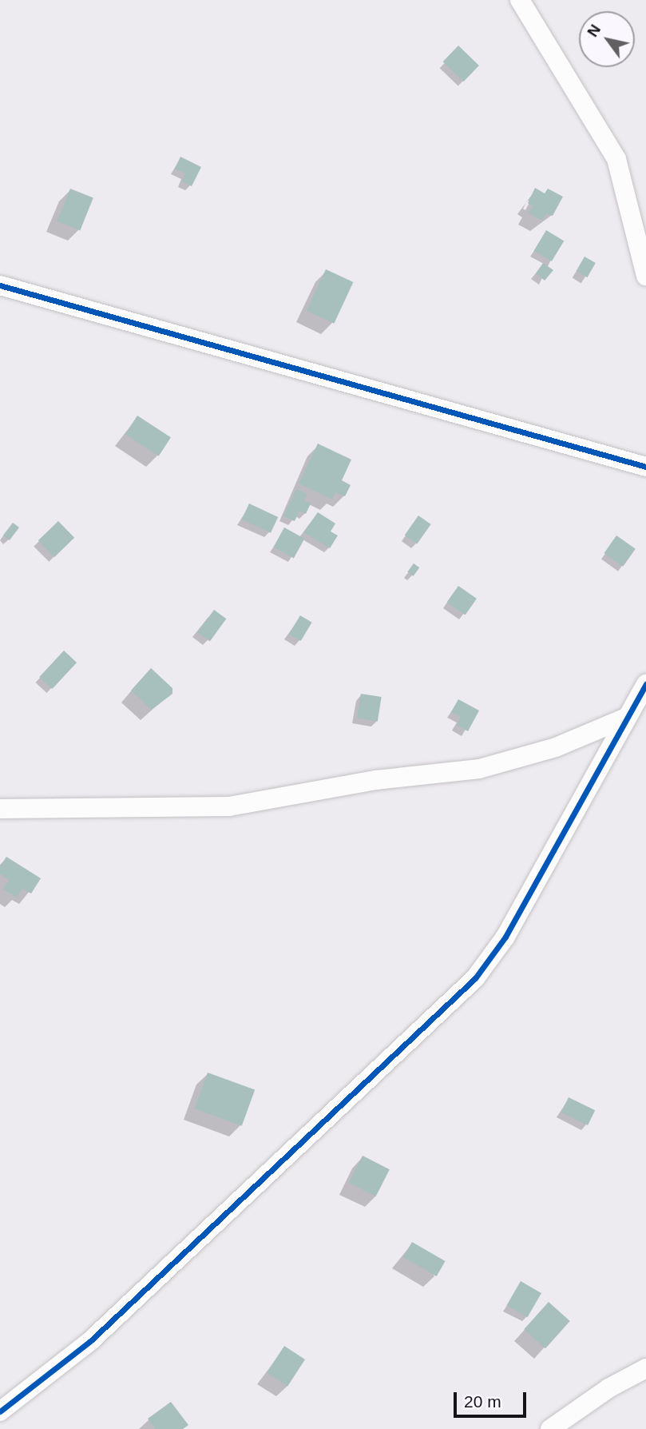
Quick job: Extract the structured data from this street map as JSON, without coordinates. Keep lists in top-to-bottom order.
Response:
{
  "scale_bar": "20 m",
  "north": "top left"
}
